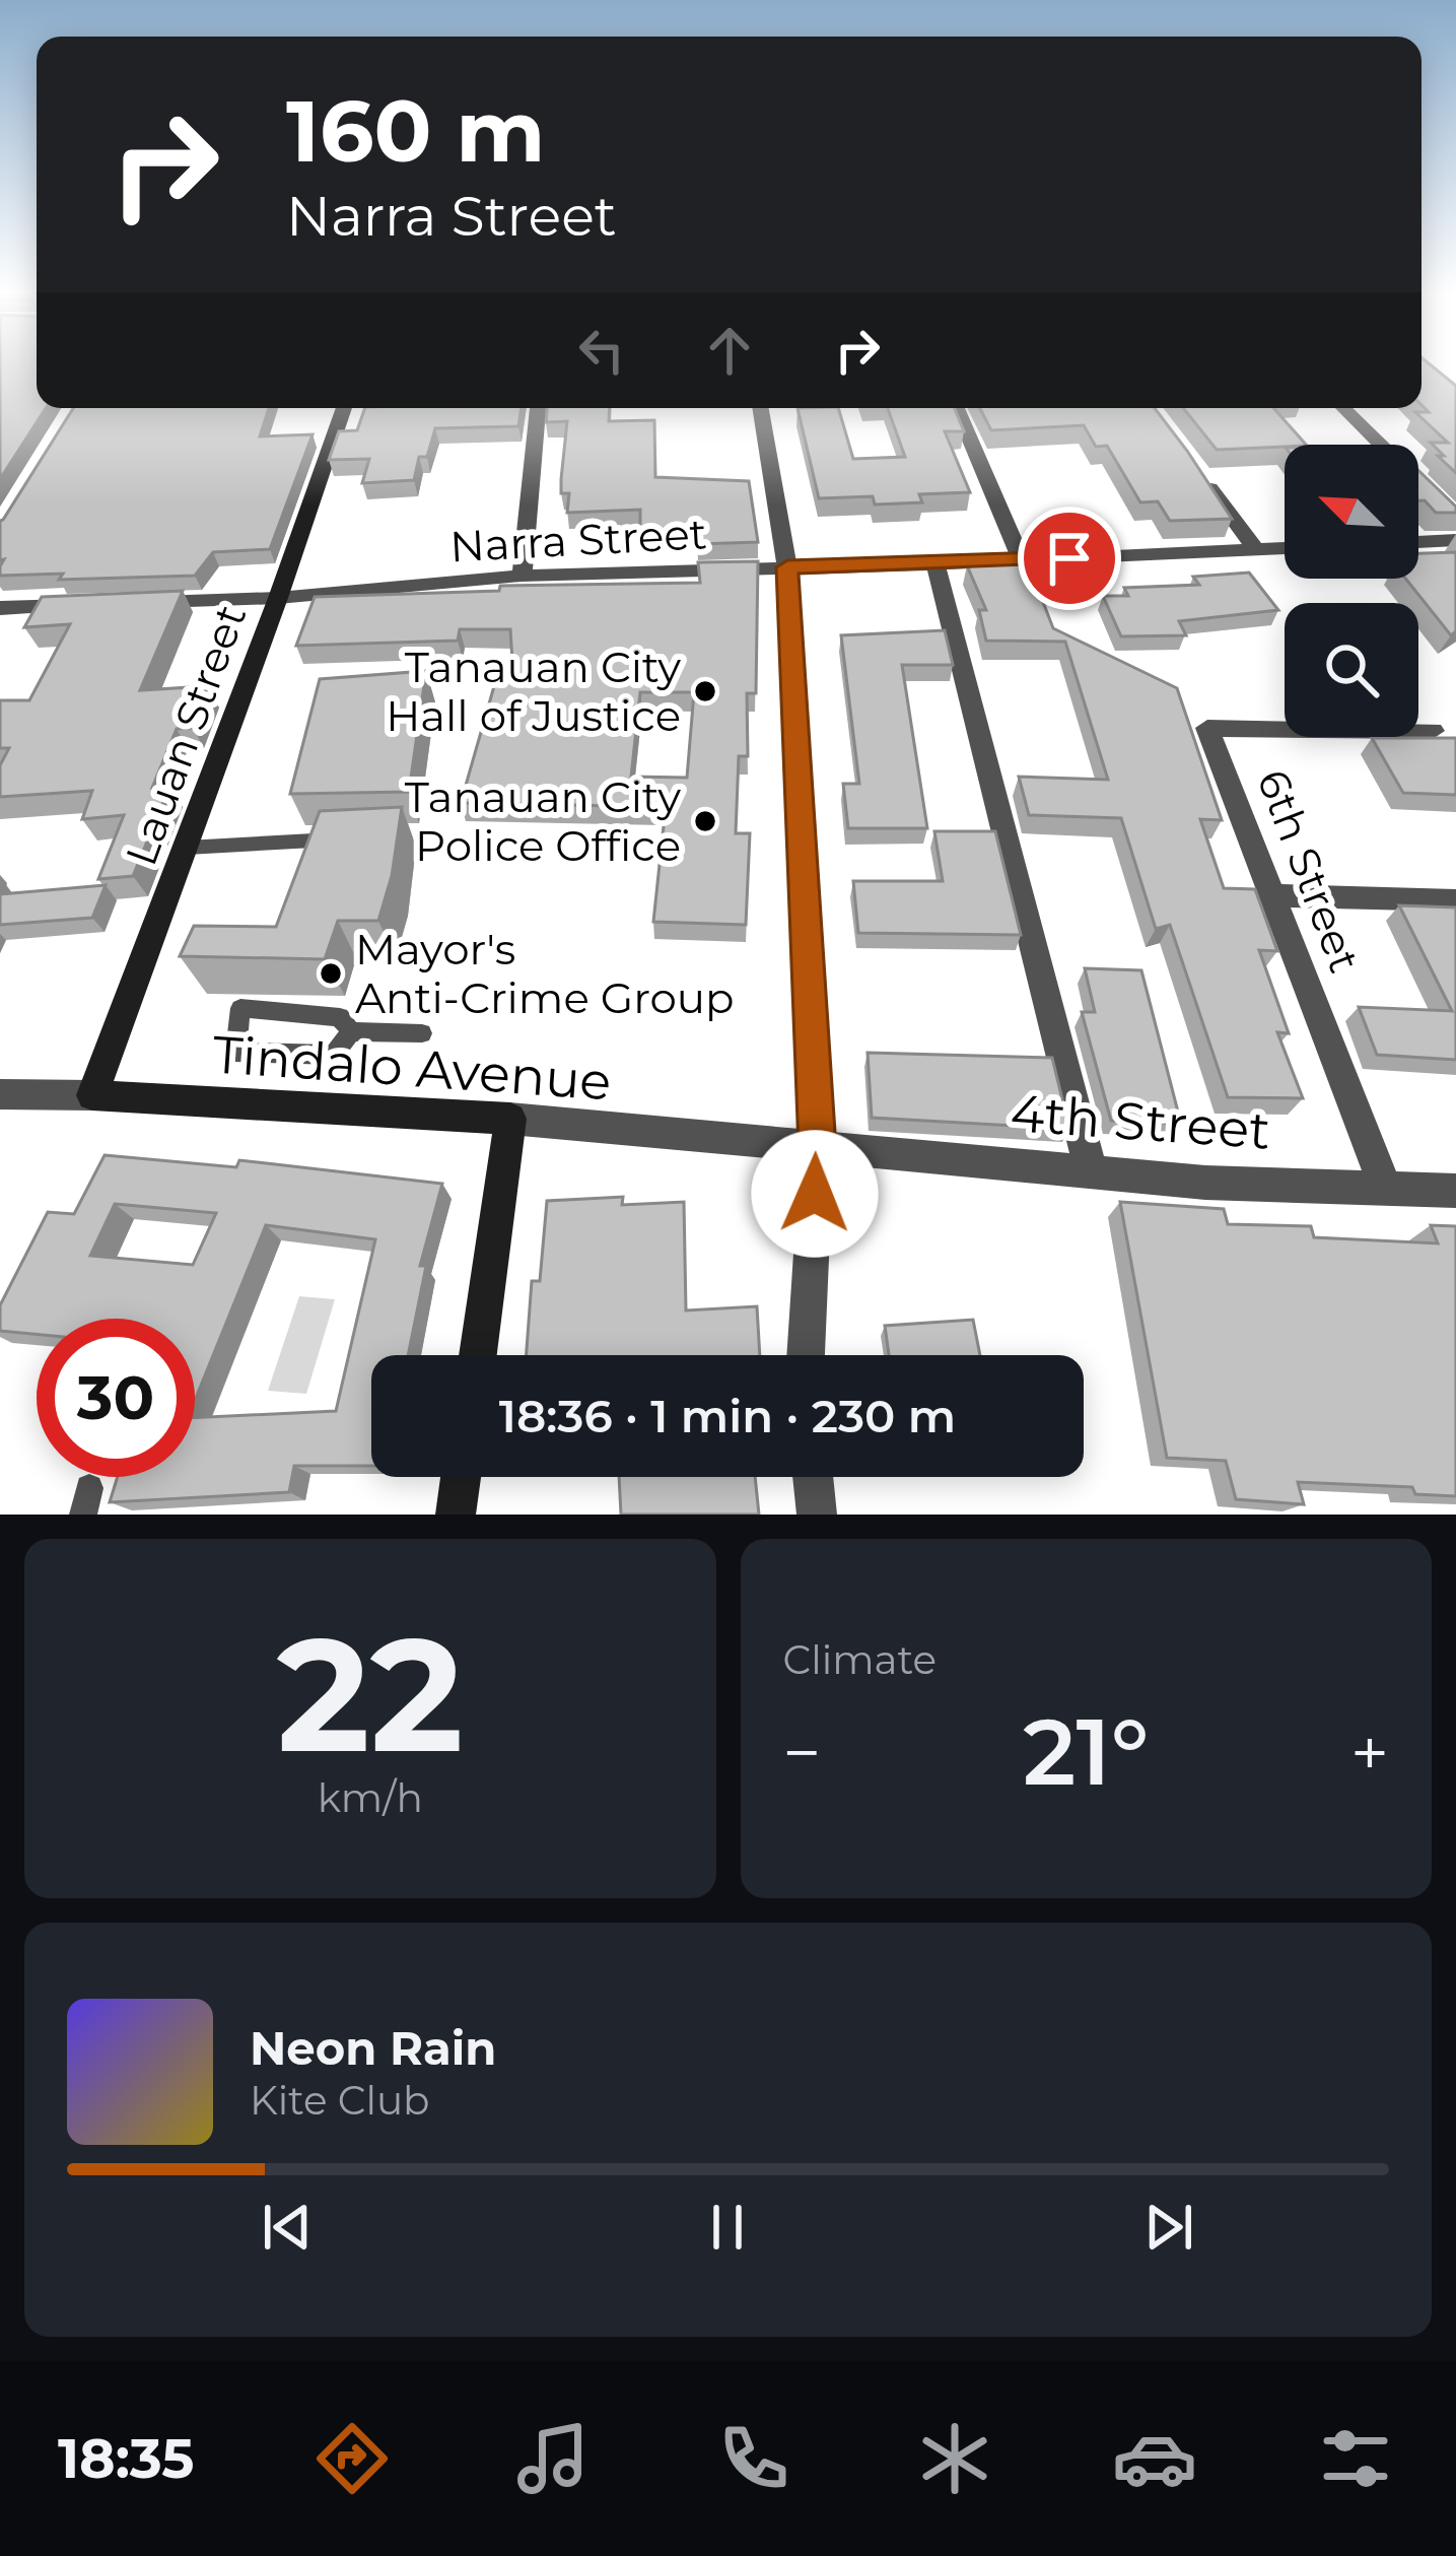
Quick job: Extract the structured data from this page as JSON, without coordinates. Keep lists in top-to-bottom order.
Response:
{
  "streets": {
    "street": [
      "Narra Street",
      "Lauan Street",
      "6th Street",
      "Tindalo Avenue",
      "4th Street"
    ]
  },
  "crossings": [
    ["Narra Street", "Lauan Street"],
    ["Lauan Street", "Tindalo Avenue"],
    ["6th Street", "4th Street"],
    ["Tindalo Avenue", "4th Street"]
  ],
  "places": ["Tanauan City Hall of Justice", "Tanauan City Police Office", "Mayor's Anti-Crime Group"],
  "north": "top left",
  "page": {
    "turn": ["160 m", "Narra Street"],
    "limit": "30",
    "trip": "18:36 · 1 min · 230 m",
    "tile": [
      ["22", "km/h"],
      "Climate"
    ],
    "heat": ["−", "21°", "+"],
    "song": ["Neon Rain", "Kite Club"],
    "tabs": "18:35"
  }
}
